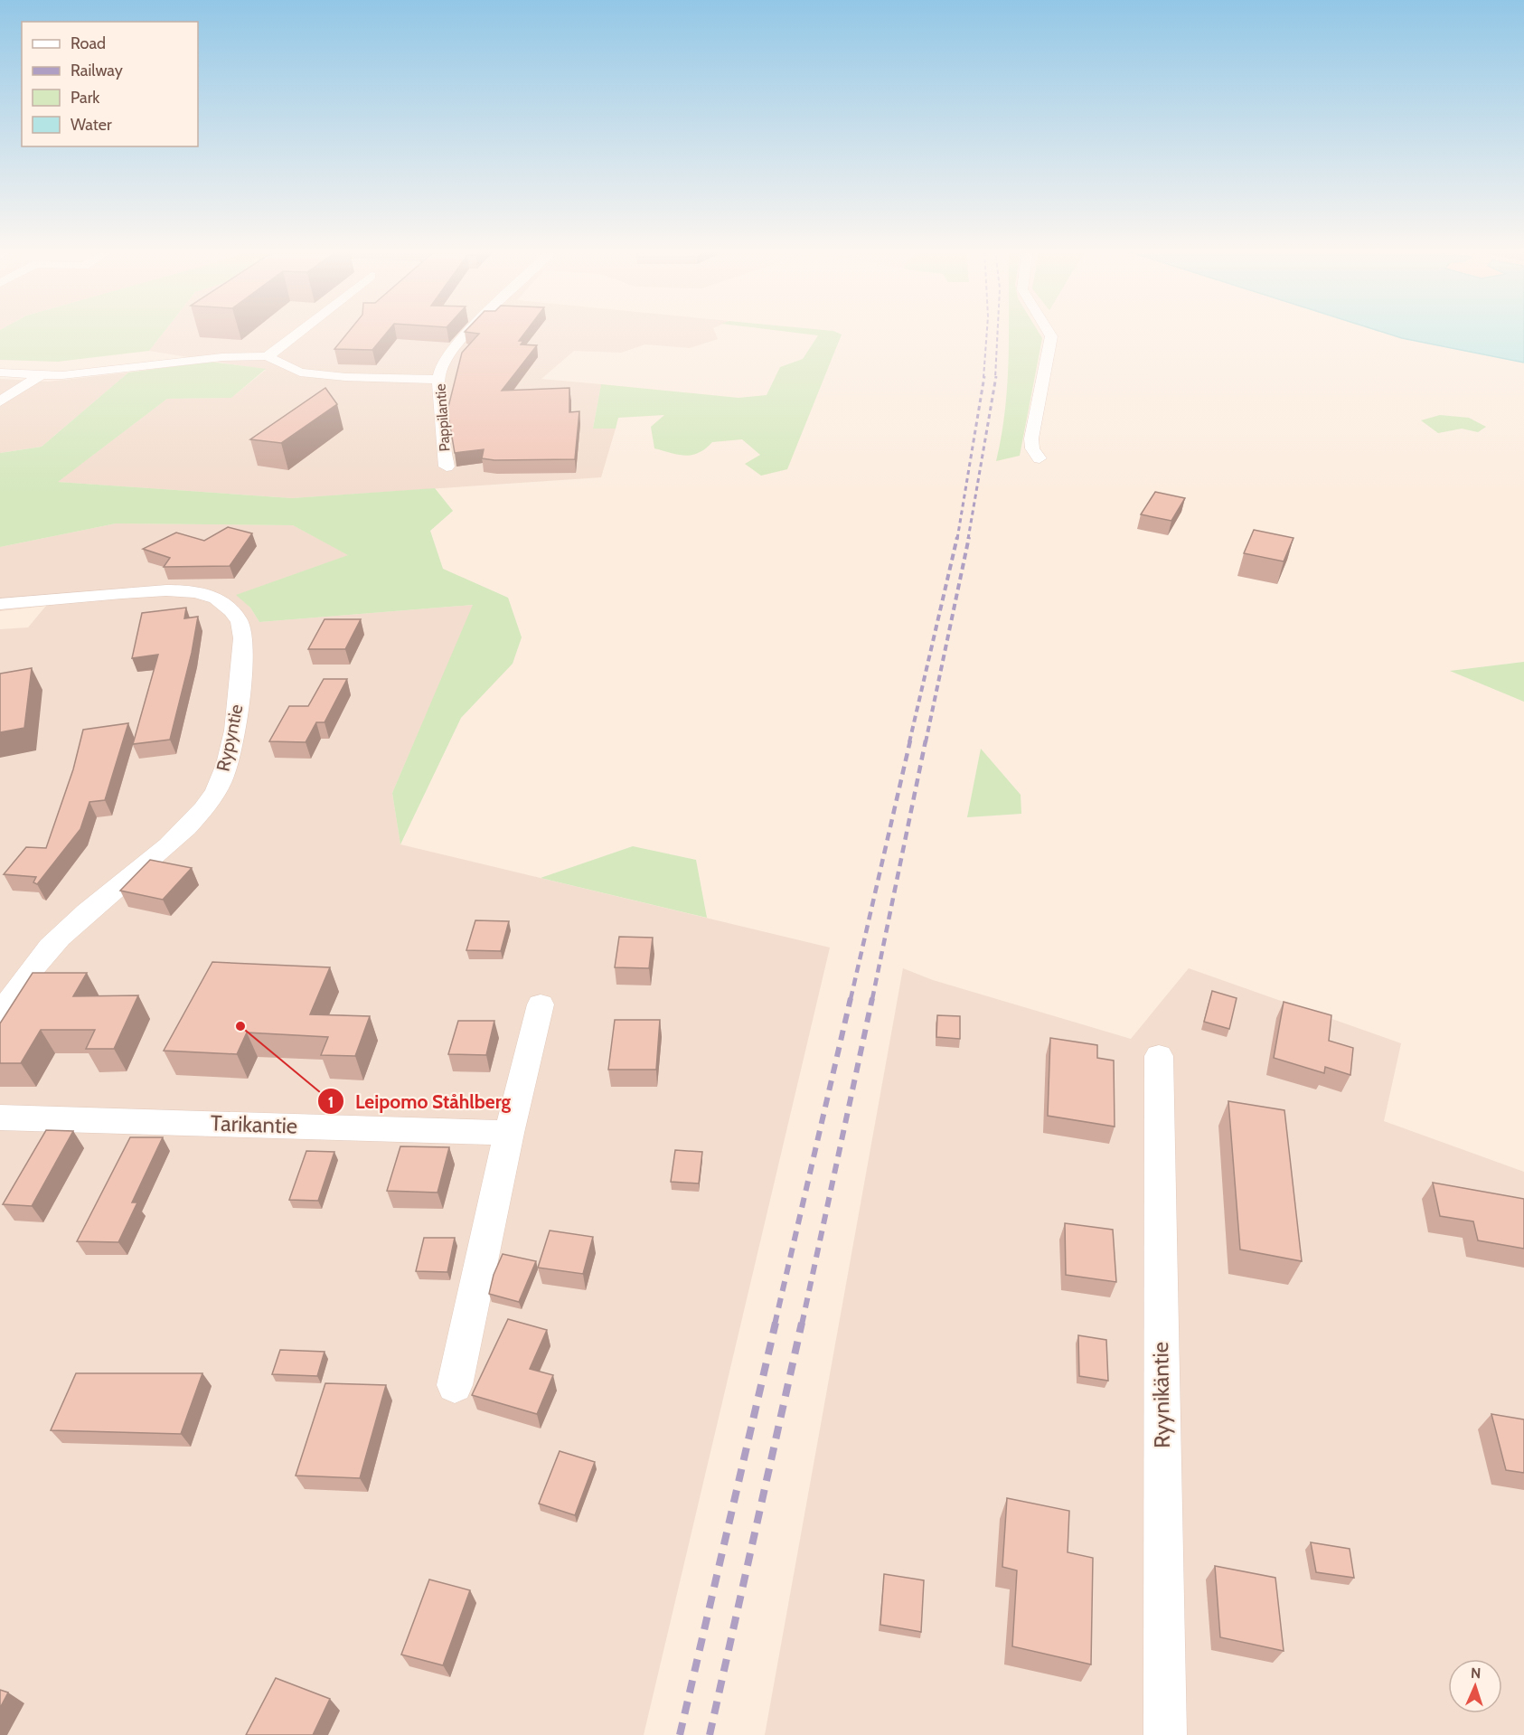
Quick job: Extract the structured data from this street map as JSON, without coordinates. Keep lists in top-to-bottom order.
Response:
{
  "streets": {
    "street": [
      "Pappilantie",
      "Rypyntie",
      "Tarikantie",
      "Ryynikäntie"
    ]
  },
  "places": ["Leipomo Ståhlberg"],
  "legend": [
    "Road",
    "Railway",
    "Park",
    "Water"
  ],
  "north": "top"
}
